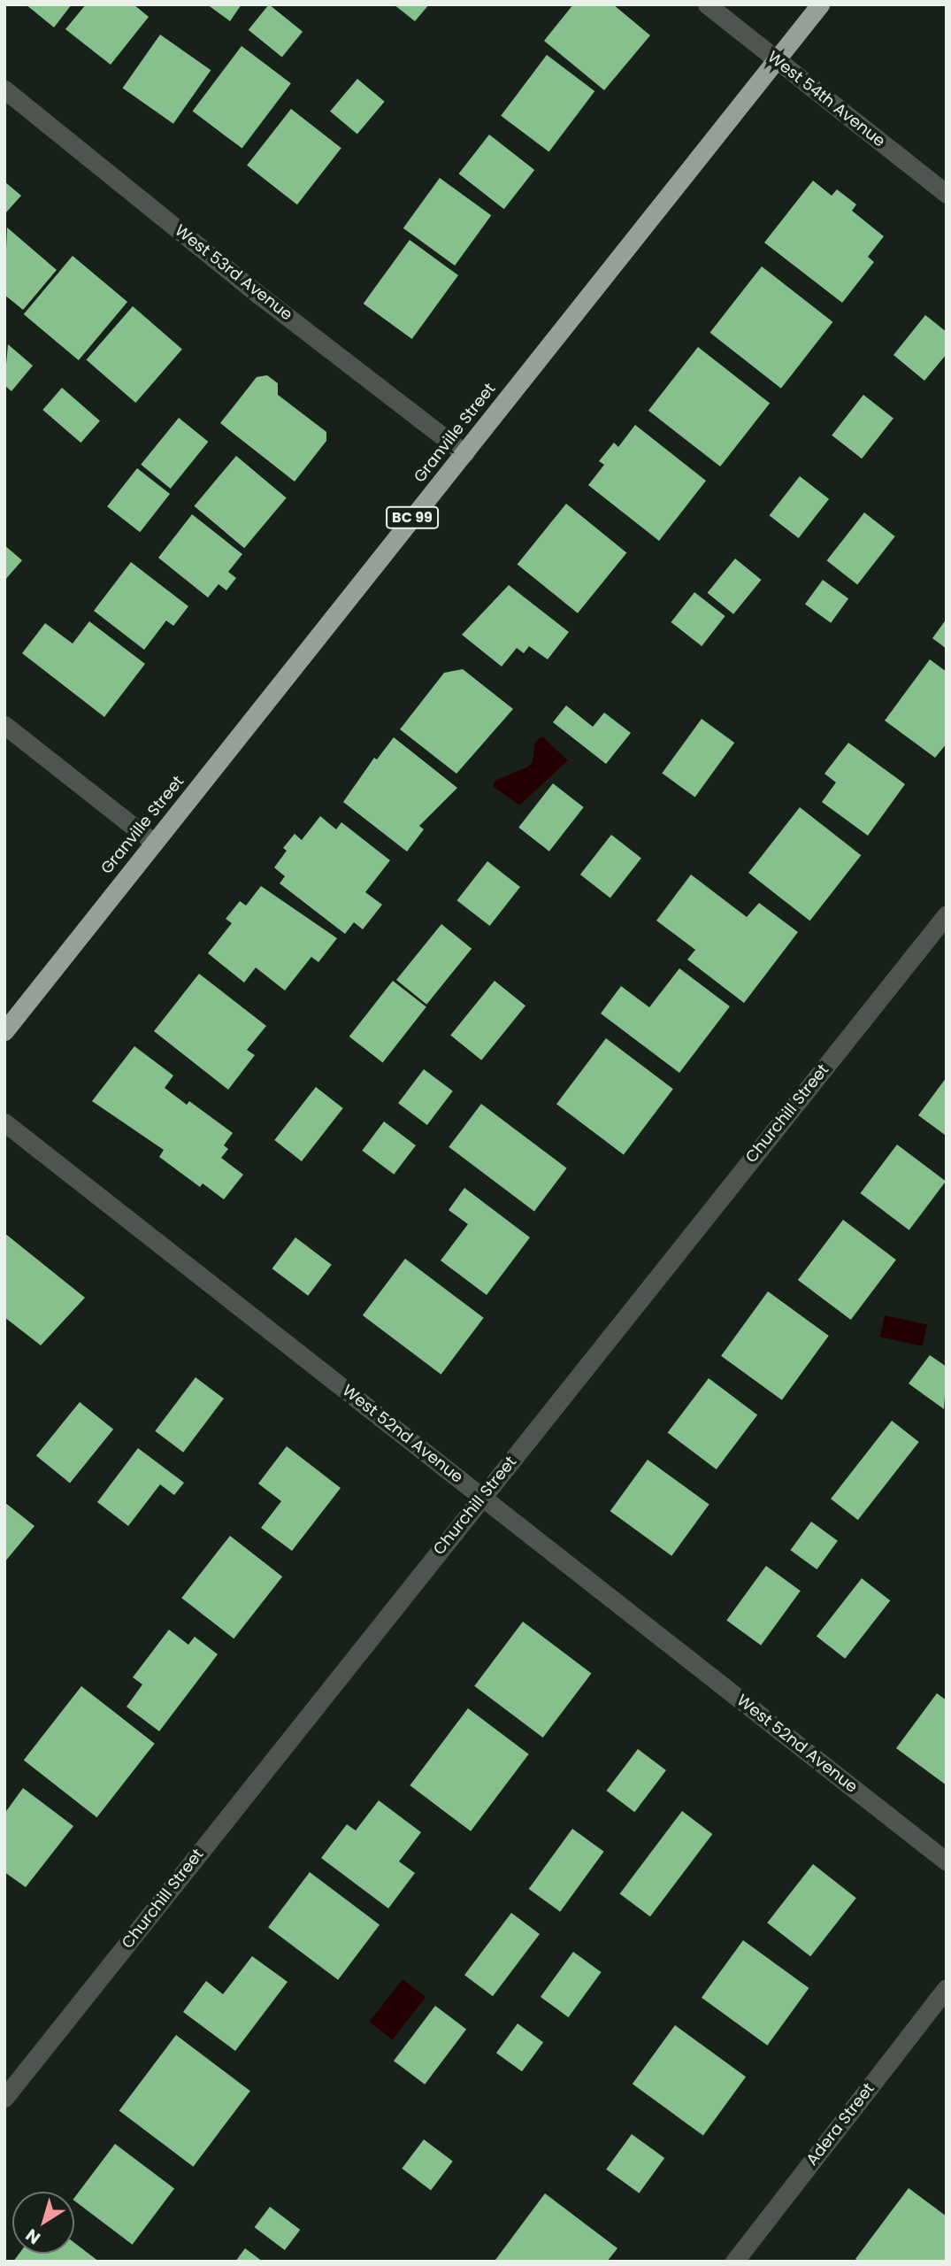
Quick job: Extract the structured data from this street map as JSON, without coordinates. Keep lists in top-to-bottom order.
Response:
{
  "streets": {
    "highway": ["Granville Street", "BC 99"],
    "street": [
      "West 54th Avenue",
      "West 53rd Avenue",
      "Churchill Street",
      "West 52nd Avenue",
      "Adera Street"
    ]
  },
  "crossings": [
    ["West 54th Avenue", "Granville Street"],
    ["West 53rd Avenue", "Granville Street"],
    ["Churchill Street", "West 52nd Avenue"]
  ],
  "north": "bottom left"
}
